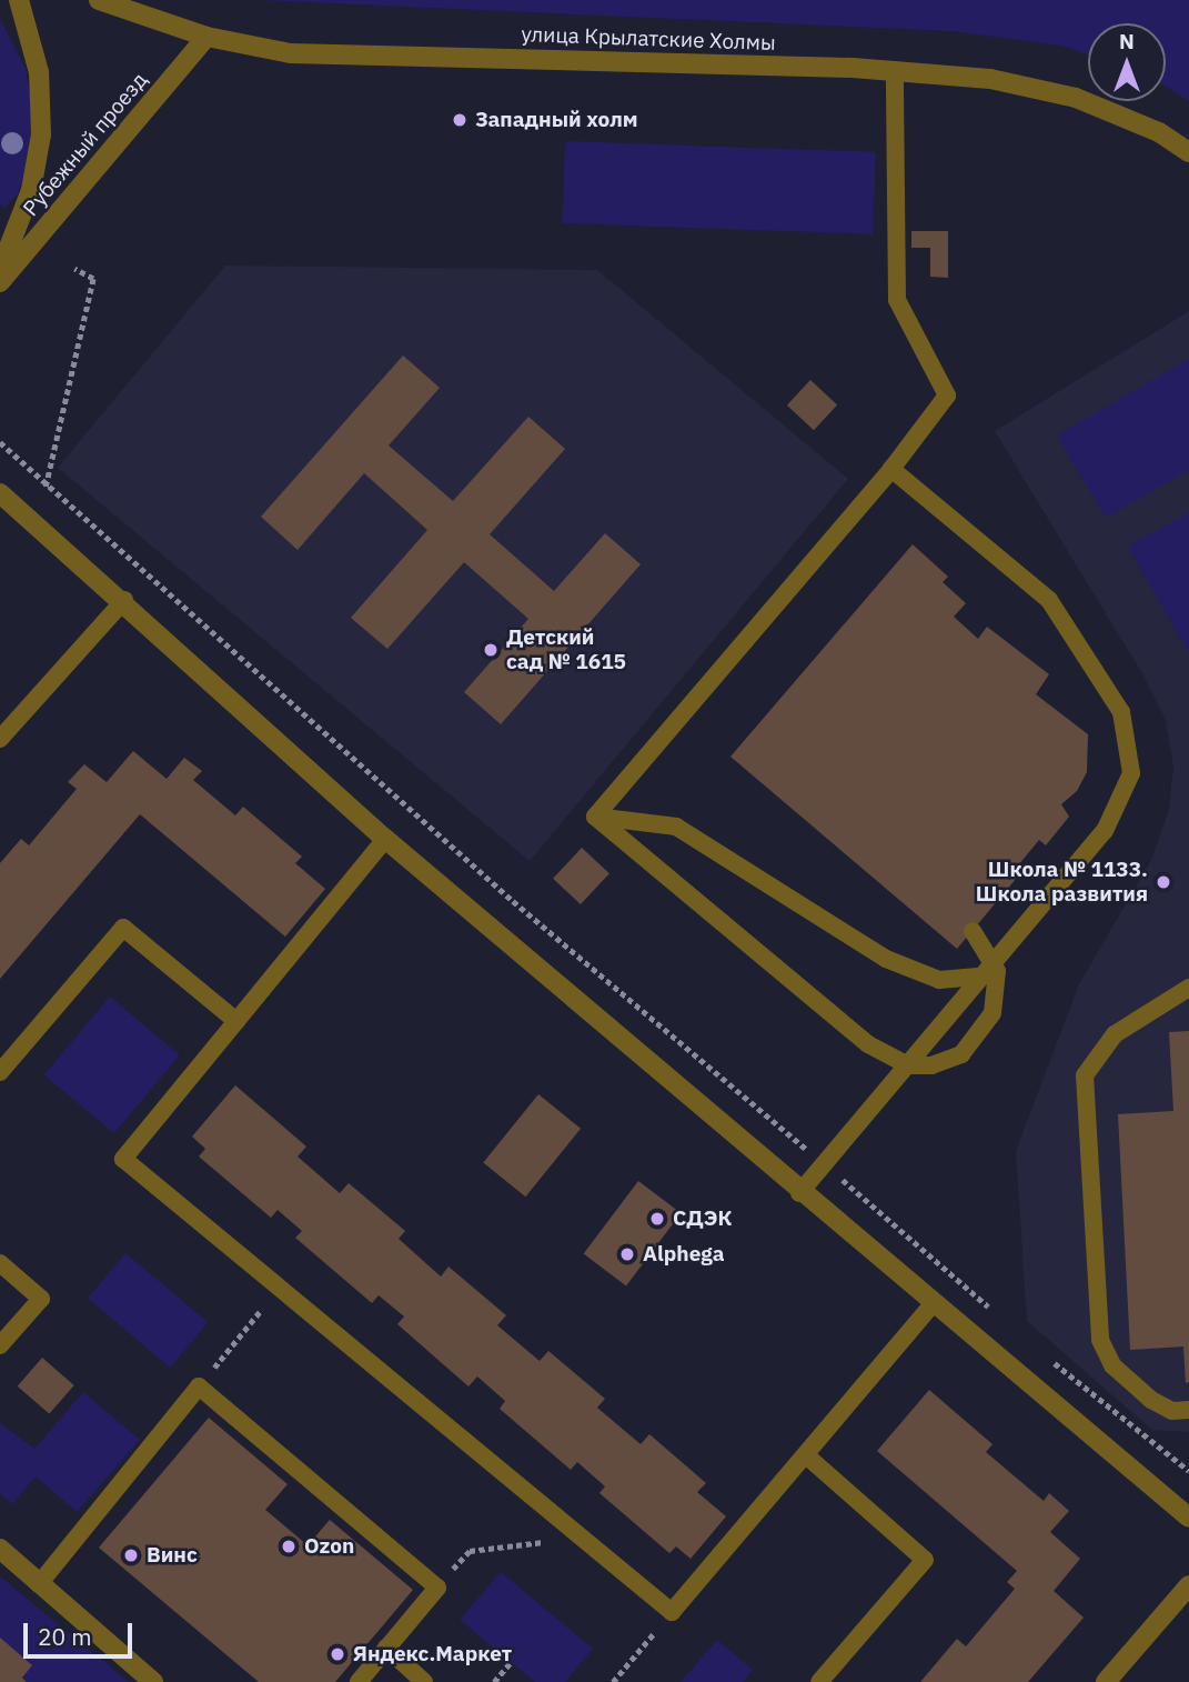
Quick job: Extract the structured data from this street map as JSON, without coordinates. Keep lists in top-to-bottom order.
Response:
{
  "streets": {
    "street": ["улица Крылатские Холмы", "Рубежный проезд"]
  },
  "crossings": [
    ["улица Крылатские Холмы", "Рубежный проезд"]
  ],
  "places": [
    "Западный холм",
    "Детский сад № 1615",
    "Школа № 1133. Школа развития",
    "СДЭК",
    "Alphega",
    "Ozon",
    "Винс",
    "Яндекс.Маркет"
  ],
  "scale_bar": "20 m",
  "north": "top"
}
